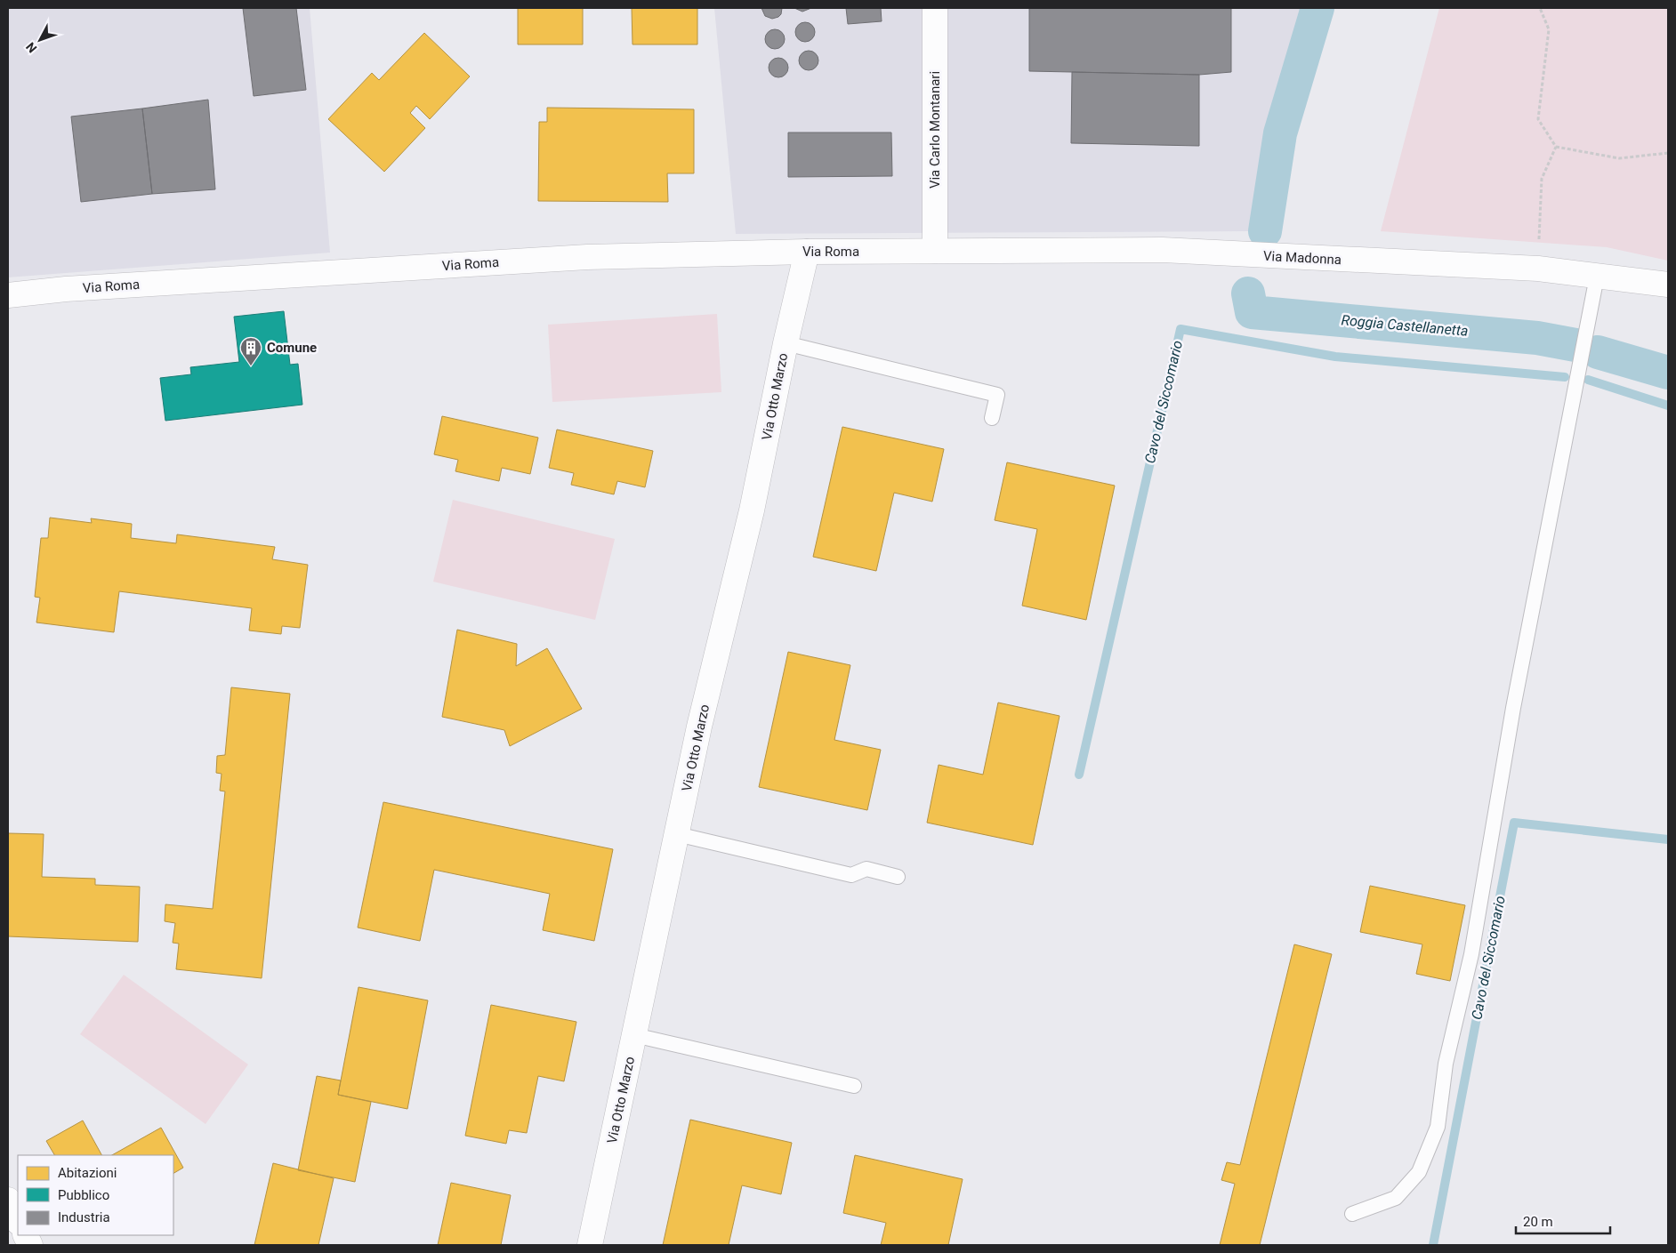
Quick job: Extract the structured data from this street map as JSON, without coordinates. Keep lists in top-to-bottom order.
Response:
{
  "streets": {
    "street": [
      "Via Carlo Montanari",
      "Via Roma",
      "Via Madonna",
      "Via Otto Marzo"
    ]
  },
  "crossings": [
    ["Via Carlo Montanari", "Via Roma"],
    ["Via Carlo Montanari", "Via Madonna"],
    ["Via Roma", "Via Madonna"],
    ["Via Roma", "Via Otto Marzo"]
  ],
  "water": ["Roggia Castellanetta", "Cavo del Siccomario"],
  "places": {
    "building": ["Comune"]
  },
  "legend": ["Abitazioni", "Pubblico", "Industria"],
  "scale_bar": "20 m",
  "north": "bottom left"
}
